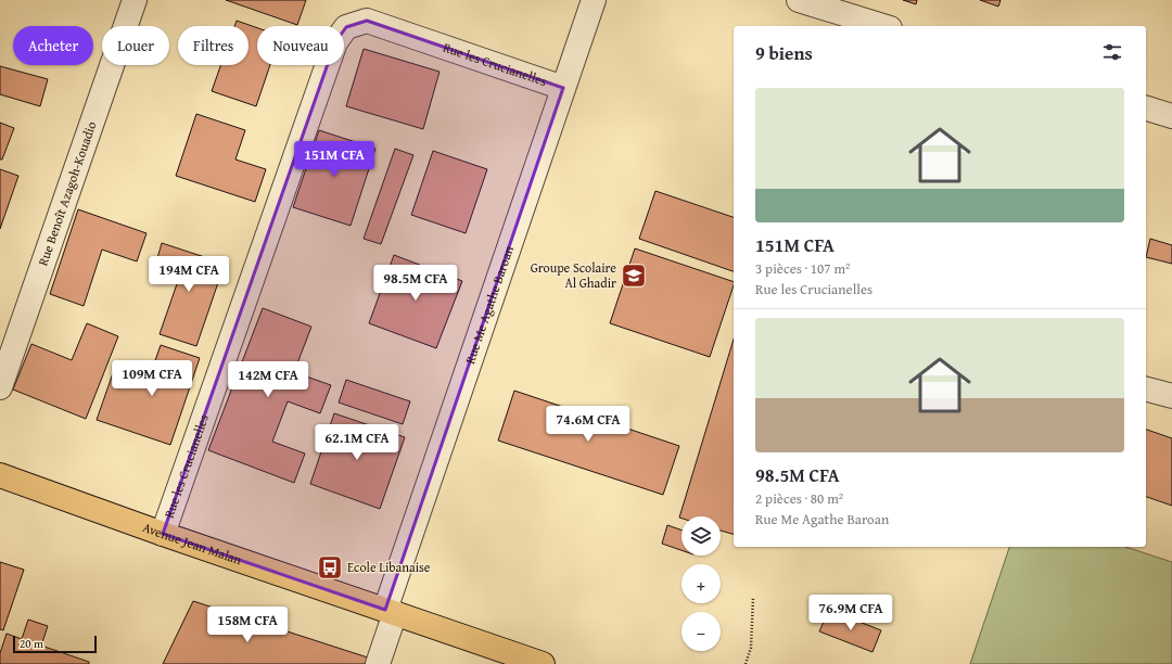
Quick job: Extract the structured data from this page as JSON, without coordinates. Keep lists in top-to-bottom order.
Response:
{
  "streets": {
    "main road": ["Avenue Jean Malan"],
    "street": ["Rue les Crucianelles", "Rue Benoît Azagoh-Kouadio", "Rue Me Agathe Baroan"]
  },
  "crossings": [
    ["Rue les Crucianelles", "Rue Me Agathe Baroan"],
    ["Rue les Crucianelles", "Avenue Jean Malan"],
    ["Rue Me Agathe Baroan", "Avenue Jean Malan"]
  ],
  "places": {
    "school or university": ["Groupe Scolaire Al Ghadir"],
    "bus stop": ["Ecole Libanaise"]
  },
  "scale_bar": "20 m",
  "page": {
    "chip": [
      "Acheter",
      "Louer",
      "Filtres",
      "Nouveau"
    ],
    "heading": "9 biens",
    "list": [
      {
        "name": "151M CFA",
        "note": "3 pièces · 107 m² · Rue les Crucianelles"
      },
      {
        "name": "98.5M CFA",
        "note": "2 pièces · 80 m² · Rue Me Agathe Baroan"
      }
    ],
    "price": [
      "151M CFA",
      "194M CFA",
      "98.5M CFA",
      "109M CFA",
      "142M CFA",
      "74.6M CFA",
      "62.1M CFA",
      "76.9M CFA",
      "158M CFA"
    ],
    "map_buttons": ["+", "−"],
    "scale": "20 m"
  }
}
